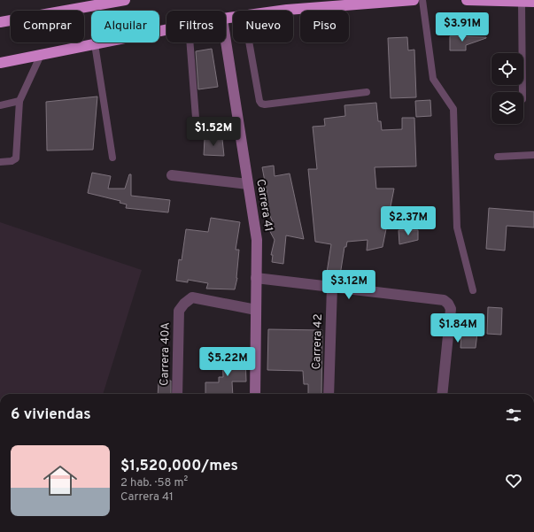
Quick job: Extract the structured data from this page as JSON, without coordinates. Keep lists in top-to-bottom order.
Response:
{
  "streets": {
    "street": ["Carrera 41", "Carrera 42", "Carrera 40A"]
  },
  "crossings": [
    ["Carrera 41", "Carrera 40A"]
  ],
  "page": {
    "chip": [
      "Comprar",
      "Alquilar",
      "Filtros",
      "Nuevo",
      "Piso"
    ],
    "price": [
      "$3.91M",
      "$1.52M",
      "$2.37M",
      "$3.12M",
      "$1.84M",
      "$5.22M"
    ],
    "heading": "6 viviendas",
    "list": [
      {
        "name": "$1,520,000/mes",
        "note": "2 hab. · 58 m² · Carrera 41"
      }
    ]
  }
}
